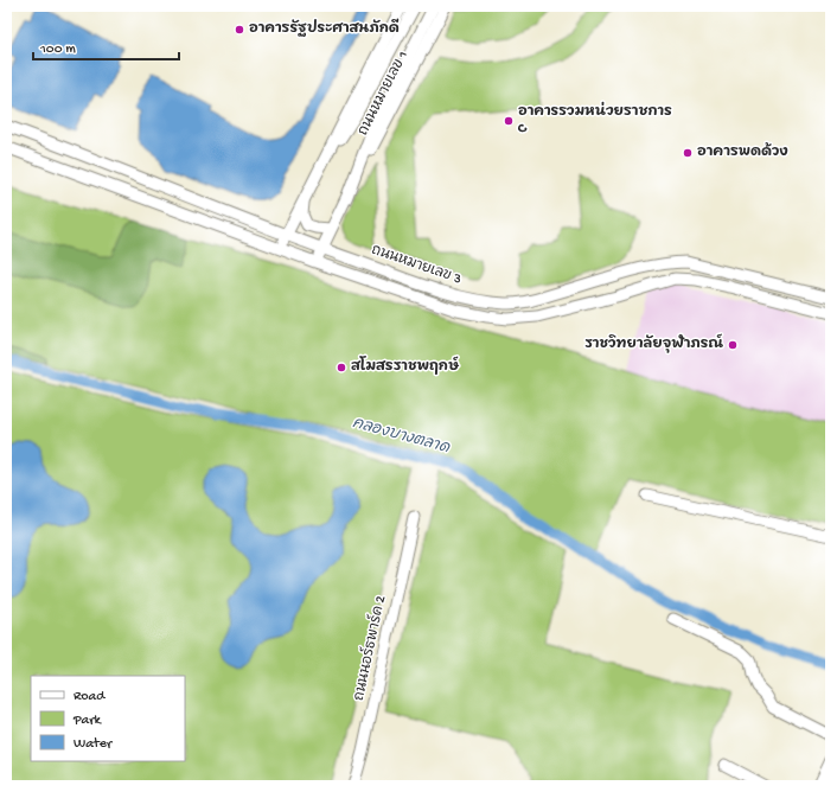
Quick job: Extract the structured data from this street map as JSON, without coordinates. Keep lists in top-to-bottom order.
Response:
{
  "streets": {
    "street": ["ถนนหมายเลข 1", "ถนนหมายเลข 3", "ถนนนอร์ธพาร์ค 2"]
  },
  "crossings": [
    ["ถนนหมายเลข 1", "ถนนหมายเลข 3"]
  ],
  "water": ["คลองบางตลาด"],
  "places": [
    "อาคารรัฐประศาสนภักดี",
    "อาคารรวมหน่วยราชการ C",
    "อาคารพดด้วง",
    "ราชวิทยาลัยจุฬาภรณ์",
    "สโมสรราชพฤกษ์"
  ],
  "legend": ["Road", "Park", "Water"],
  "scale_bar": "100 m"
}
